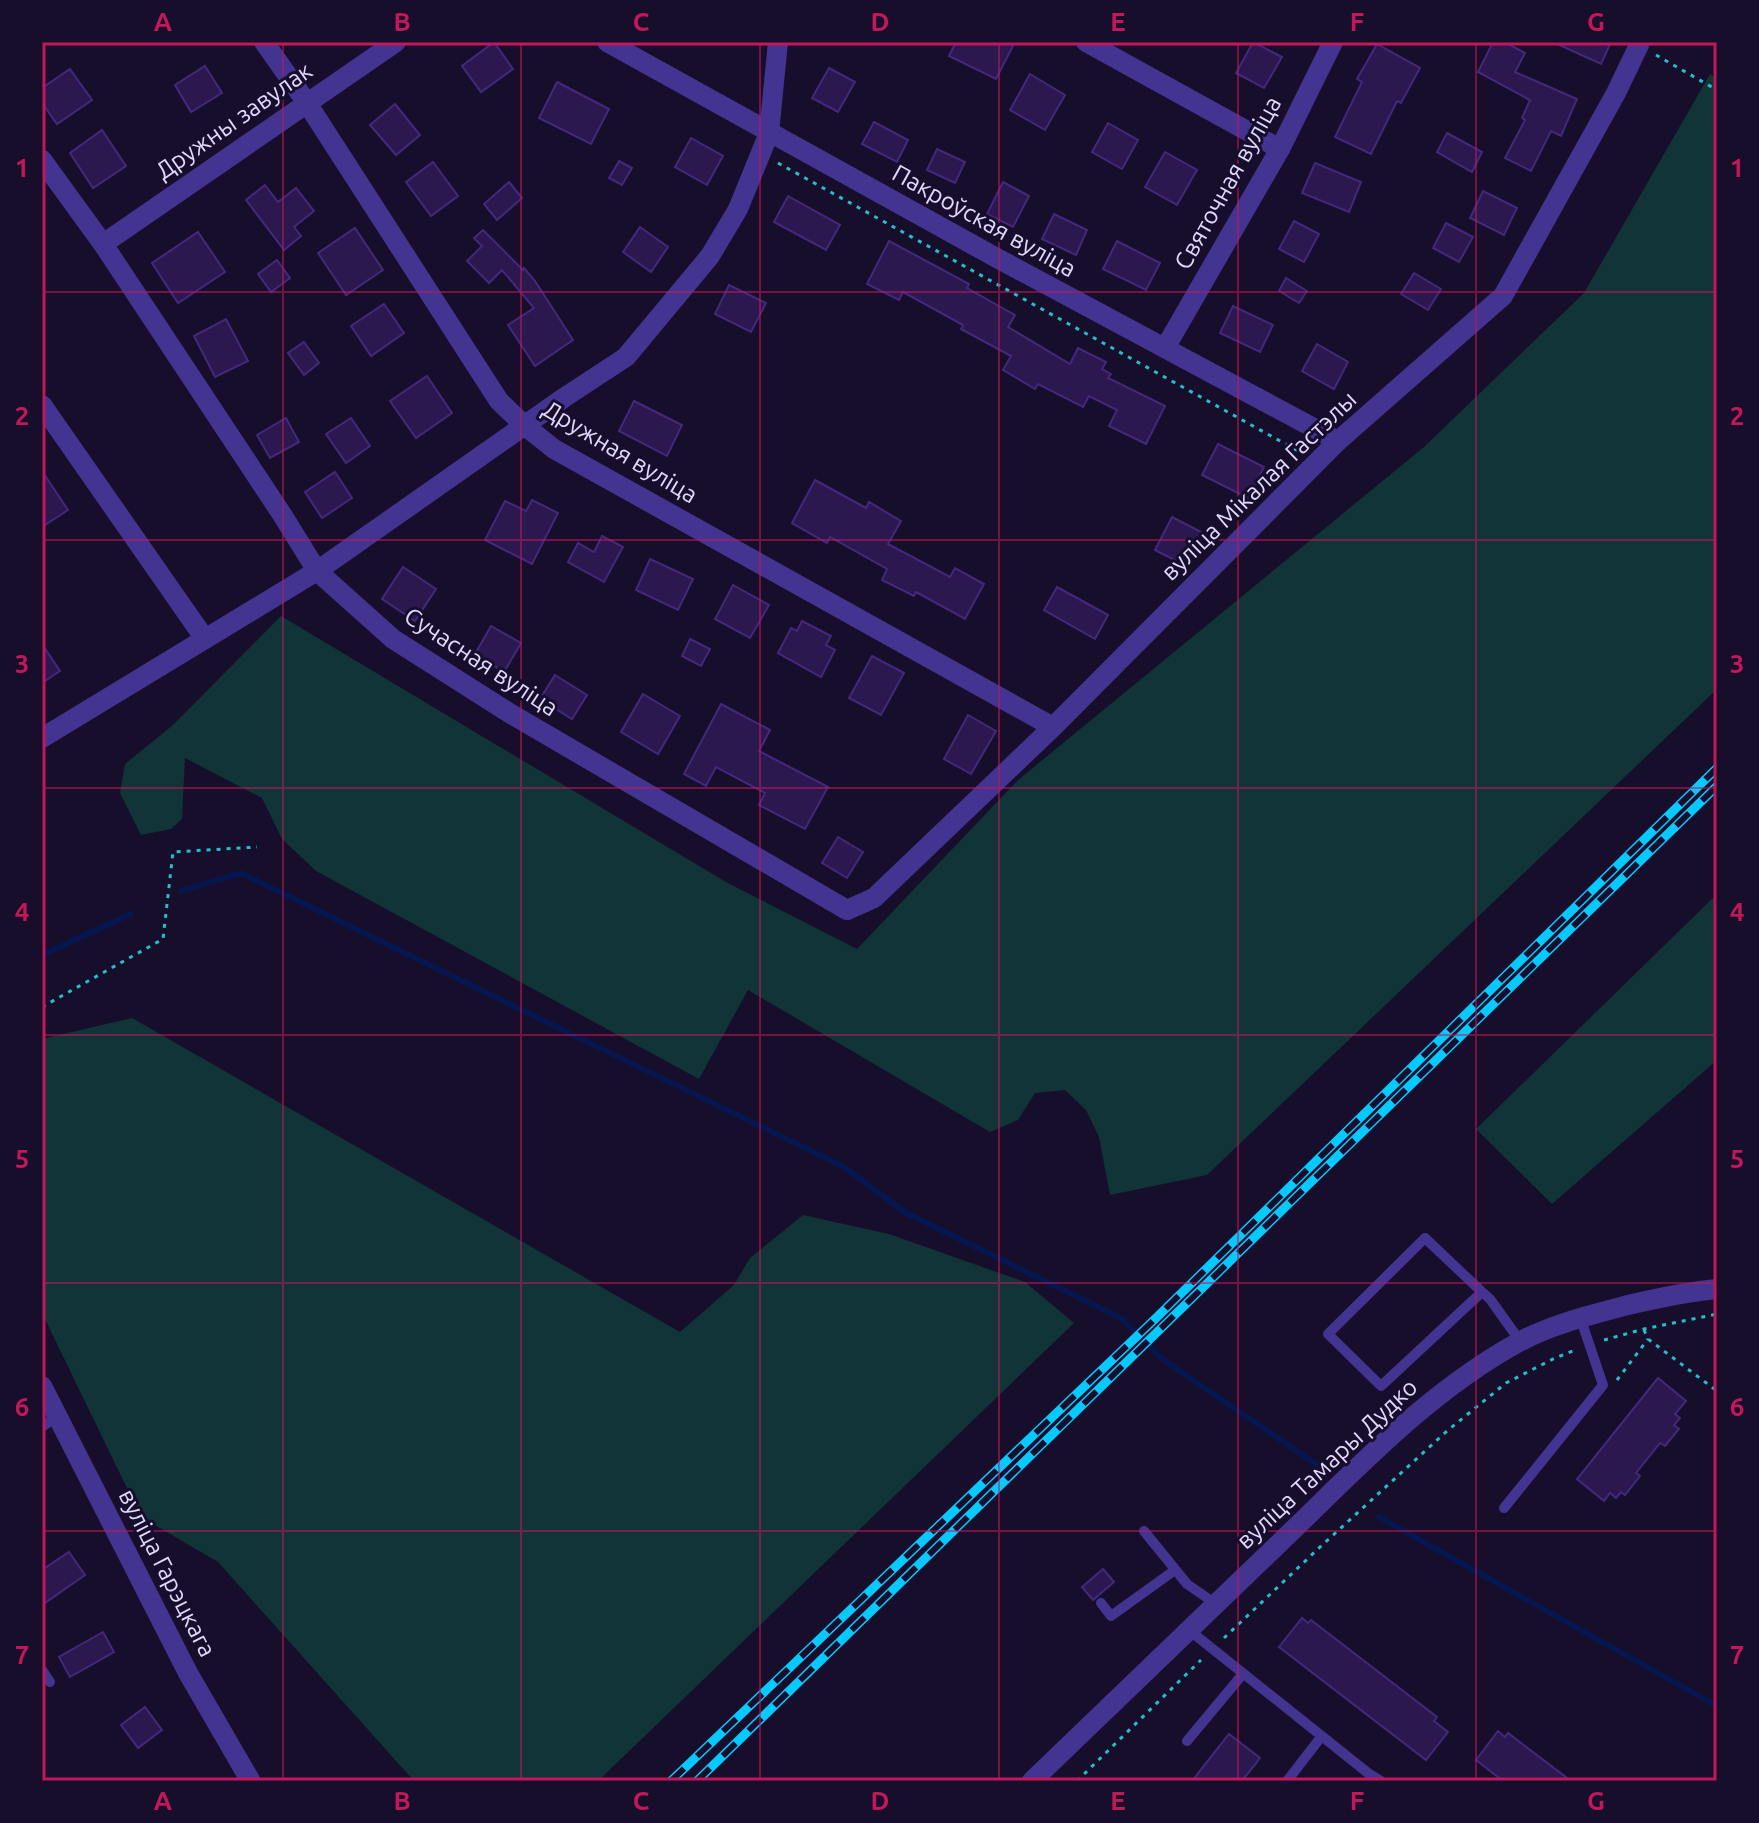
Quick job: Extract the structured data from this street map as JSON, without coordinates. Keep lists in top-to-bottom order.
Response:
{
  "streets": {
    "street": [
      "Дружны завулак",
      "Святочная вуліца",
      "Пакроўская вуліца",
      "Дружная вуліца",
      "вуліца Мікалая Гастэлы",
      "Сучасная вуліца",
      "вуліца Тамары Дудко",
      "вуліца Гарэцкага"
    ]
  },
  "crossings": [
    ["Дружны завулак", "Дружная вуліца"],
    ["Дружны завулак", "Сучасная вуліца"],
    ["Святочная вуліца", "Пакроўская вуліца"],
    ["Пакроўская вуліца", "вуліца Мікалая Гастэлы"],
    ["Дружная вуліца", "вуліца Мікалая Гастэлы"],
    ["вуліца Мікалая Гастэлы", "Сучасная вуліца"]
  ],
  "grid": {
    "columns": [
      "A",
      "B",
      "C",
      "D",
      "E",
      "F",
      "G"
    ],
    "rows": [
      "1",
      "2",
      "3",
      "4",
      "5",
      "6",
      "7"
    ]
  }
}
